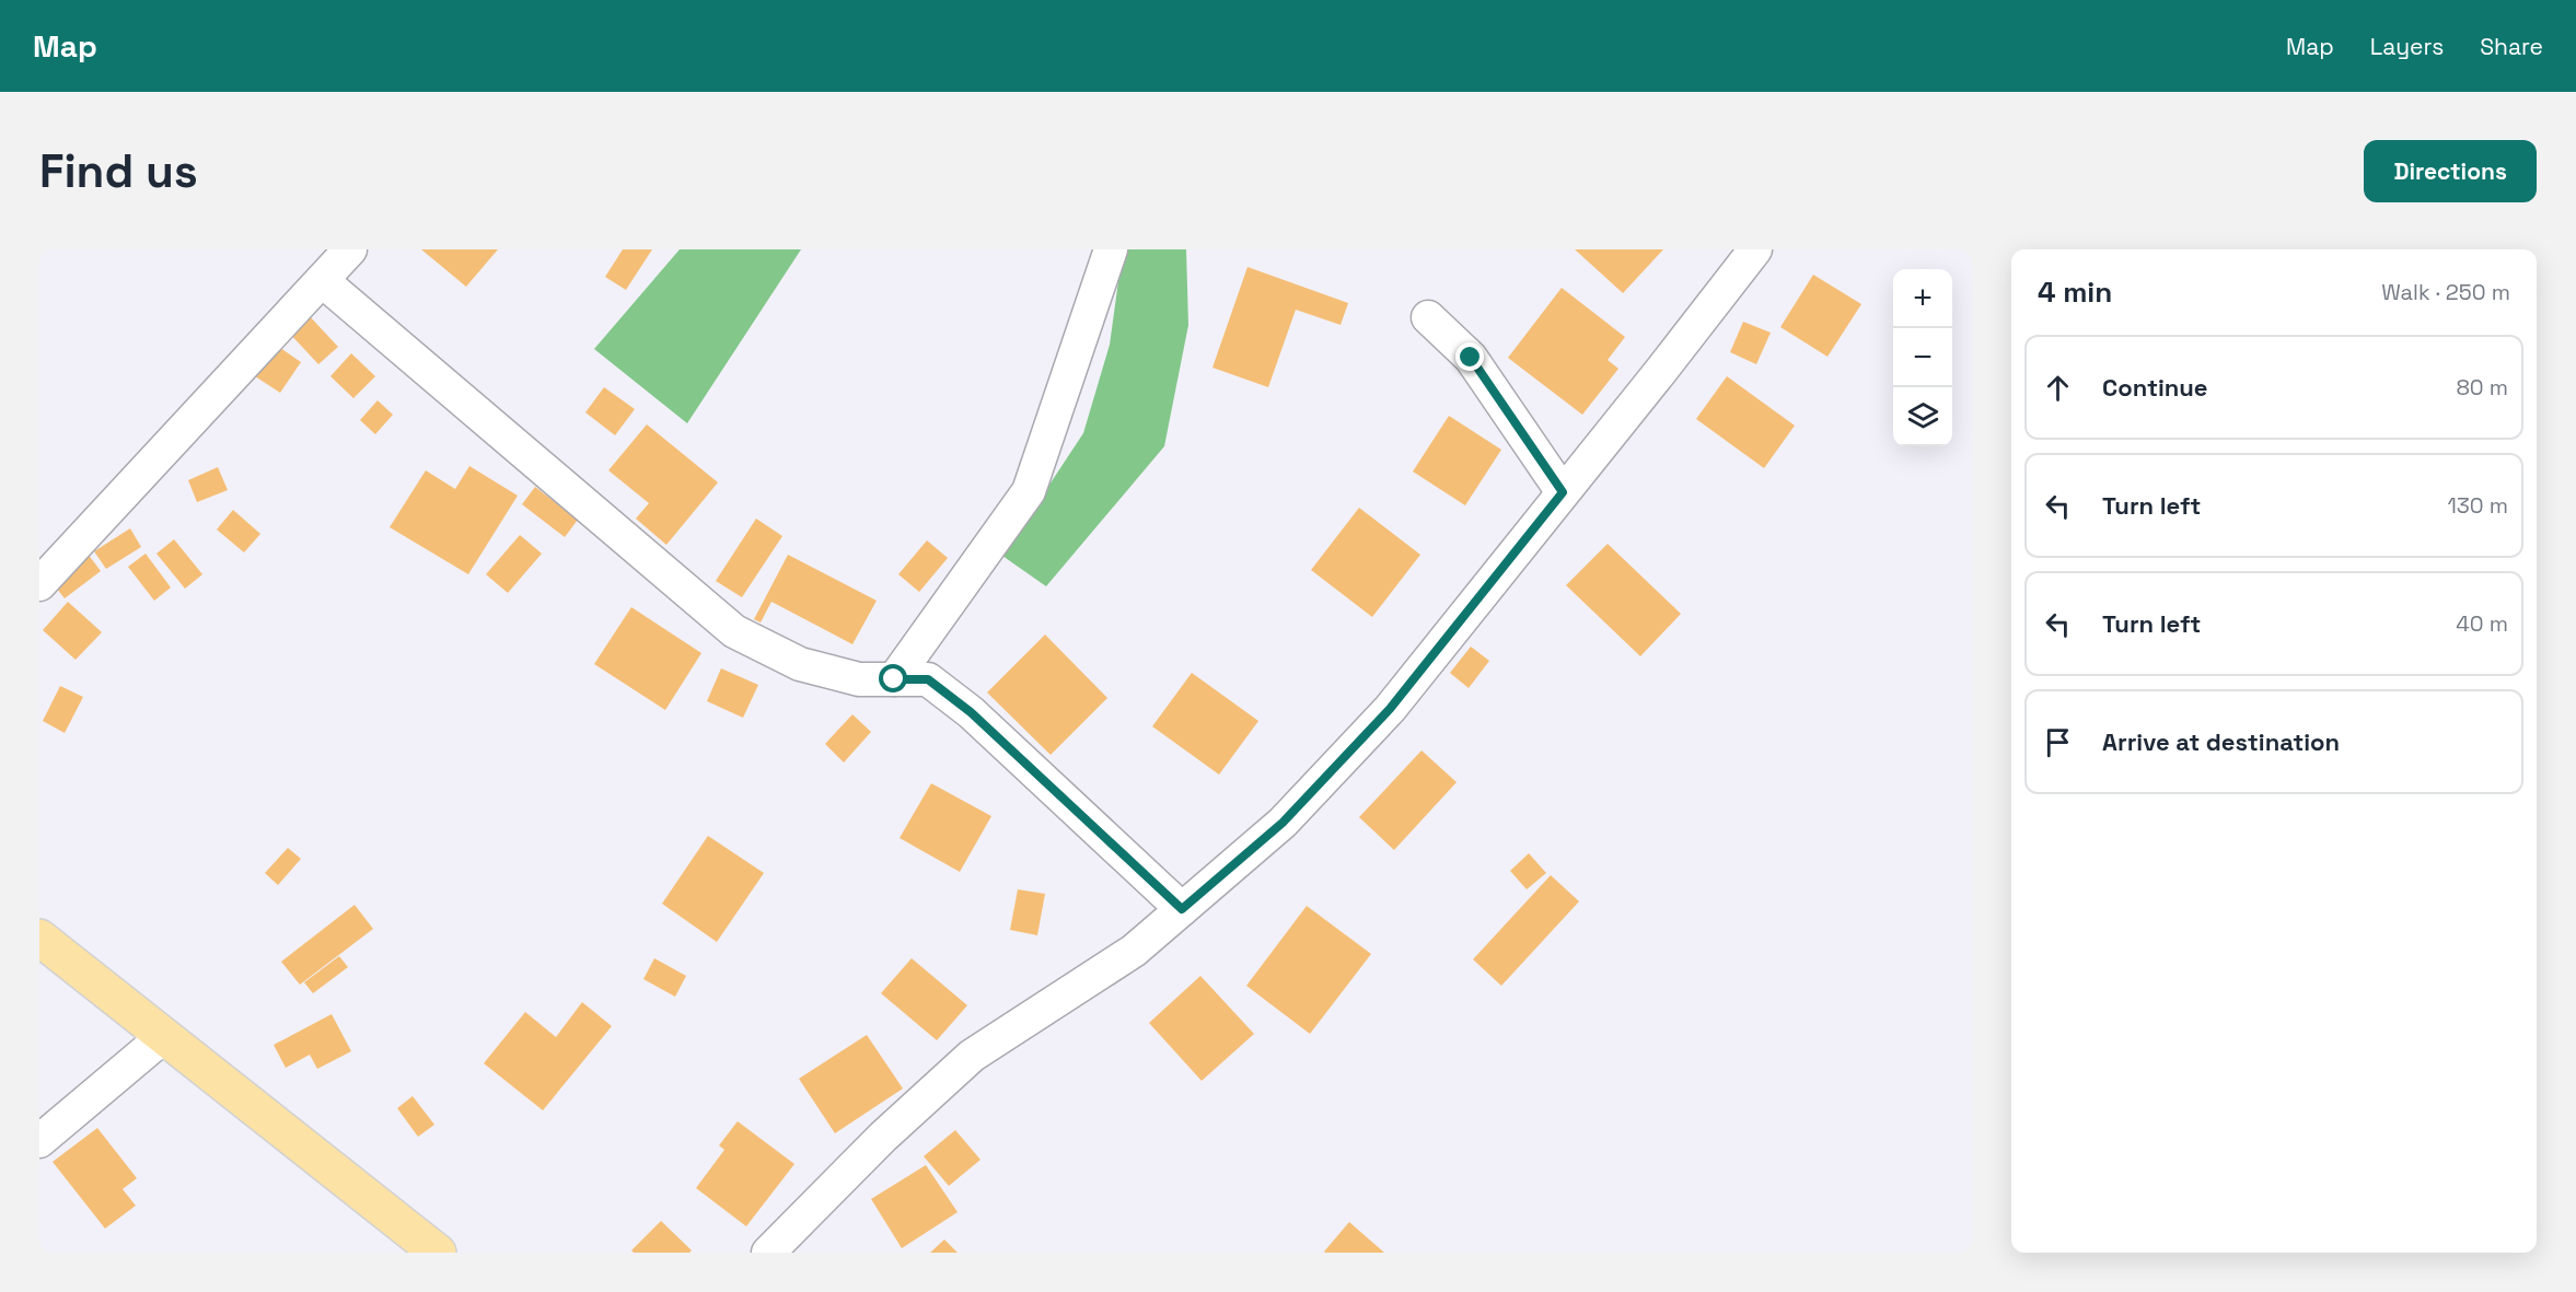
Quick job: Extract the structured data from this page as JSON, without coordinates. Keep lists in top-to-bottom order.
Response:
{
  "page": {
    "header": "Map",
    "nav": ["Map", "Layers", "Share"],
    "buttons": "Directions",
    "title": "Find us",
    "heading": ["4 min", "Walk · 250 m"],
    "map_buttons": ["+", "−"],
    "list": [
      ["Continue", "80 m"],
      ["Turn left", "130 m"],
      ["Turn left", "40 m"],
      "Arrive at destination"
    ]
  }
}
